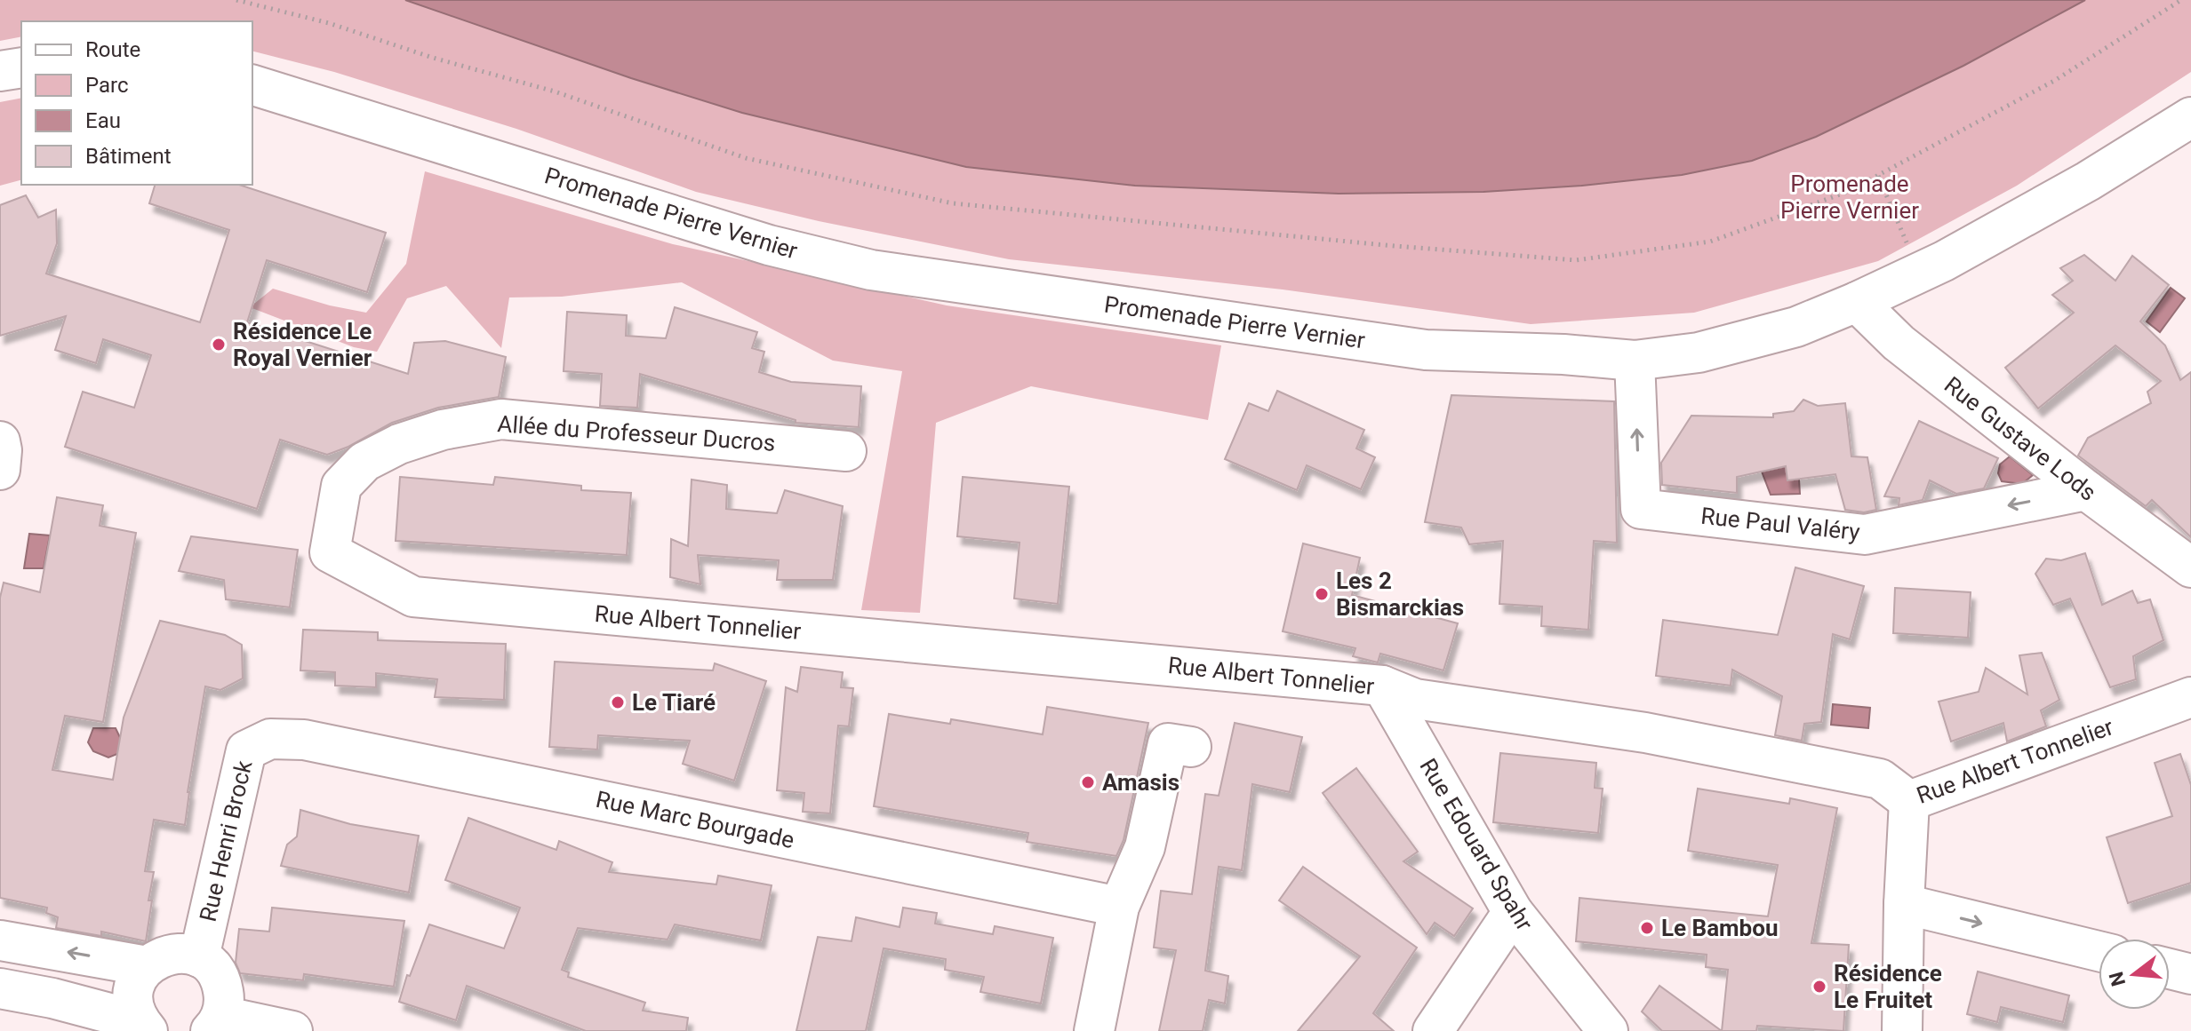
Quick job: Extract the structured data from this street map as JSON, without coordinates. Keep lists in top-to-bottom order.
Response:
{
  "streets": {
    "street": [
      "Promenade Pierre Vernier",
      "Allée du Professeur Ducros",
      "Rue Gustave Lods",
      "Rue Paul Valéry",
      "Rue Albert Tonnelier",
      "Rue Marc Bourgade",
      "Rue Henri Brock",
      "Rue Edouard Spahr"
    ]
  },
  "crossings": [
    ["Promenade Pierre Vernier", "Rue Gustave Lods"],
    ["Promenade Pierre Vernier", "Rue Paul Valéry"],
    ["Allée du Professeur Ducros", "Rue Albert Tonnelier"],
    ["Rue Gustave Lods", "Rue Paul Valéry"],
    ["Rue Albert Tonnelier", "Rue Edouard Spahr"],
    ["Rue Marc Bourgade", "Rue Henri Brock"]
  ],
  "parks": ["Promenade Pierre Vernier"],
  "places": [
    "Résidence Le Royal Vernier",
    "Les 2 Bismarckias",
    "Le Tiaré",
    "Amasis",
    "Le Bambou",
    "Résidence Le Fruitet"
  ],
  "legend": [
    "Route",
    "Parc",
    "Eau",
    "Bâtiment"
  ],
  "north": "left"
}
